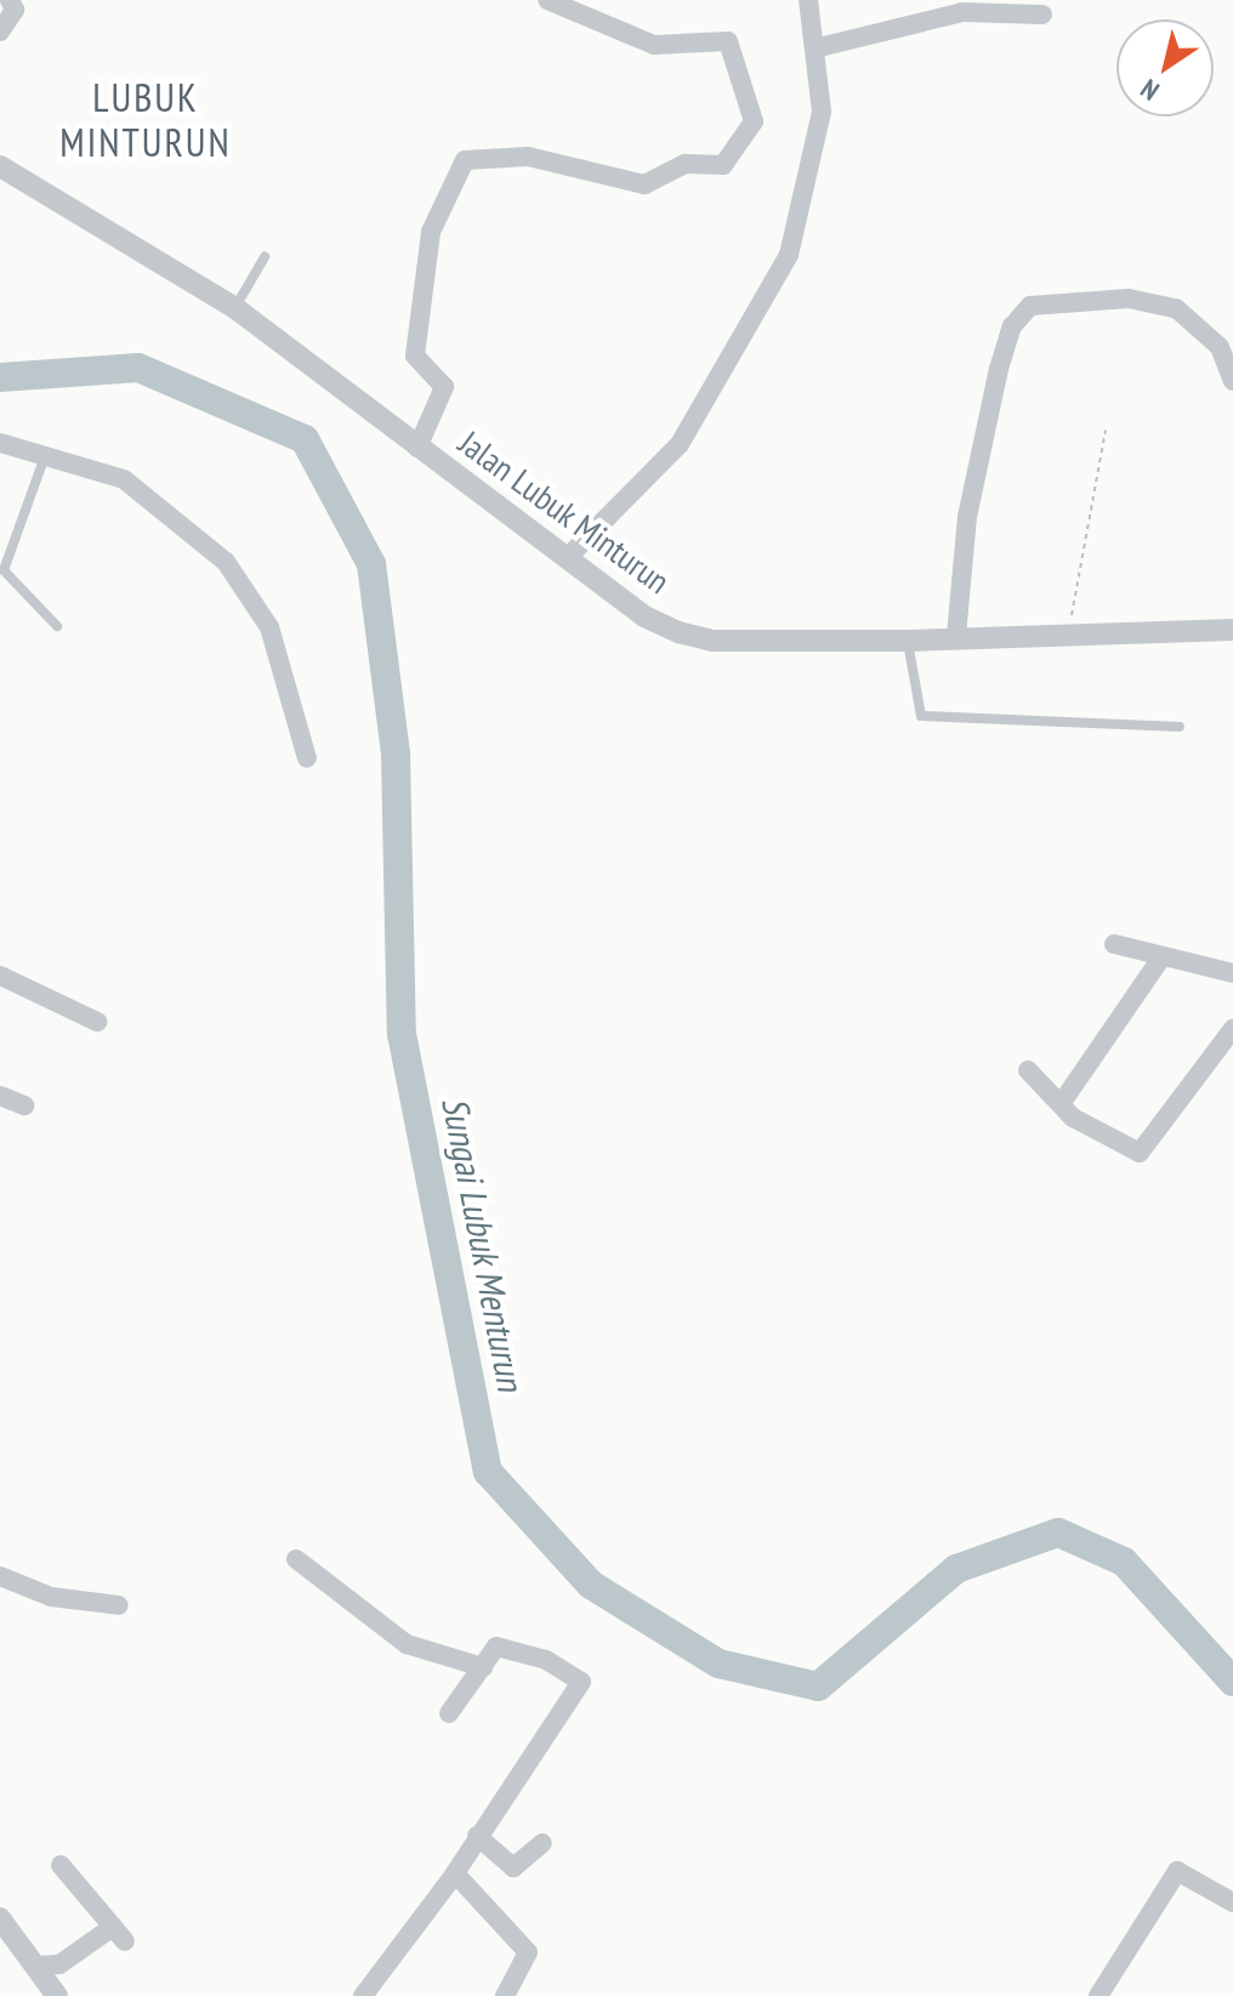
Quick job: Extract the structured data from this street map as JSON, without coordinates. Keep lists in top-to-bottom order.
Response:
{
  "streets": {
    "street": ["Jalan Lubuk Minturun"]
  },
  "districts": ["LUBUK MINTURUN"],
  "water": ["Sungai Lubuk Menturun"],
  "north": "bottom left"
}
